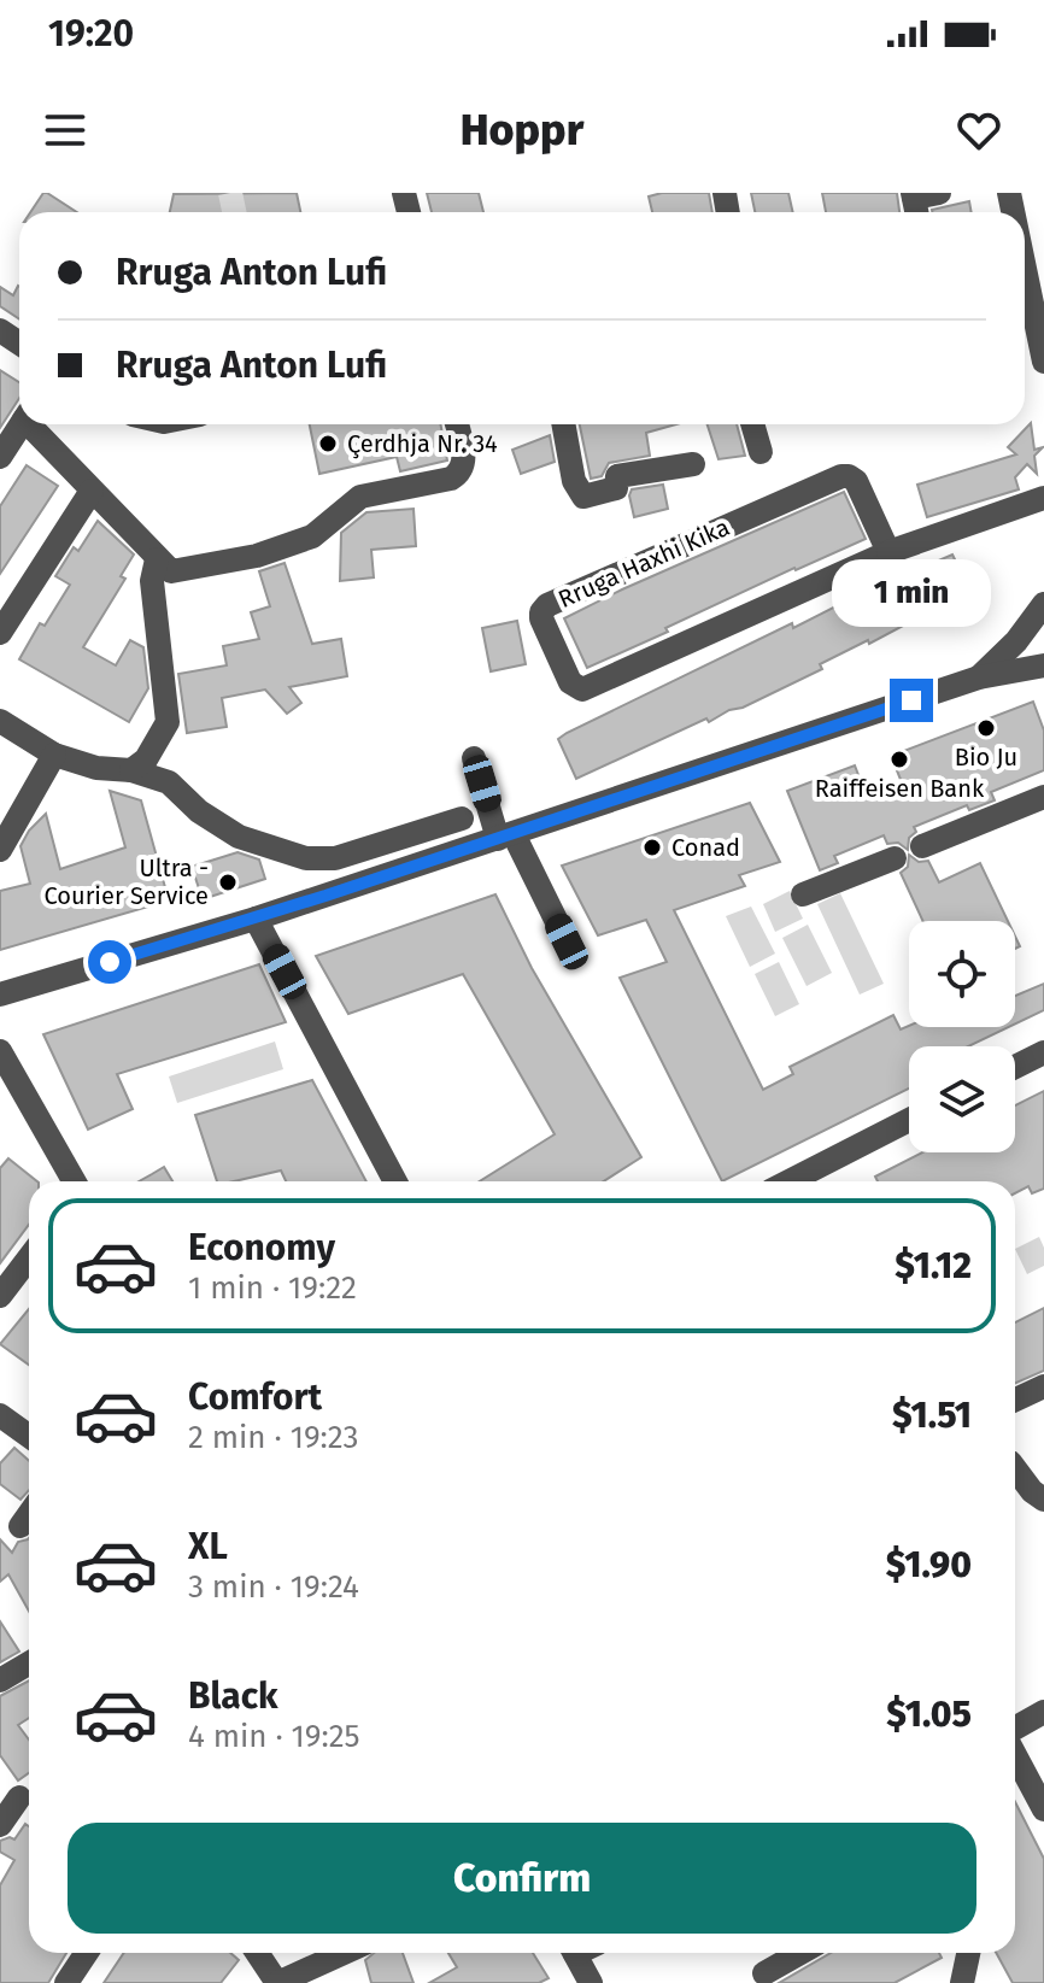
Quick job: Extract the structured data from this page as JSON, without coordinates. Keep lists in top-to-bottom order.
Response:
{
  "streets": {
    "street": ["Rruga Haxhi Kika"]
  },
  "places": [
    "Çerdhja Nr. 34",
    "Bio Ju",
    "Raiffeisen Bank",
    "Conad",
    "Ultra - Courier Service"
  ],
  "page": {
    "status": "19:20",
    "header": "Hoppr",
    "banner": ["Rruga Anton Lufi", "Rruga Anton Lufi"],
    "bubble": "1 min",
    "list": [
      {
        "name": "Economy",
        "note": "1 min · 19:22",
        "value": "$1.12"
      },
      {
        "name": "Comfort",
        "note": "2 min · 19:23",
        "value": "$1.51"
      },
      {
        "name": "XL",
        "note": "3 min · 19:24",
        "value": "$1.90"
      },
      {
        "name": "Black",
        "note": "4 min · 19:25",
        "value": "$1.05"
      }
    ],
    "buttons": "Confirm"
  }
}
